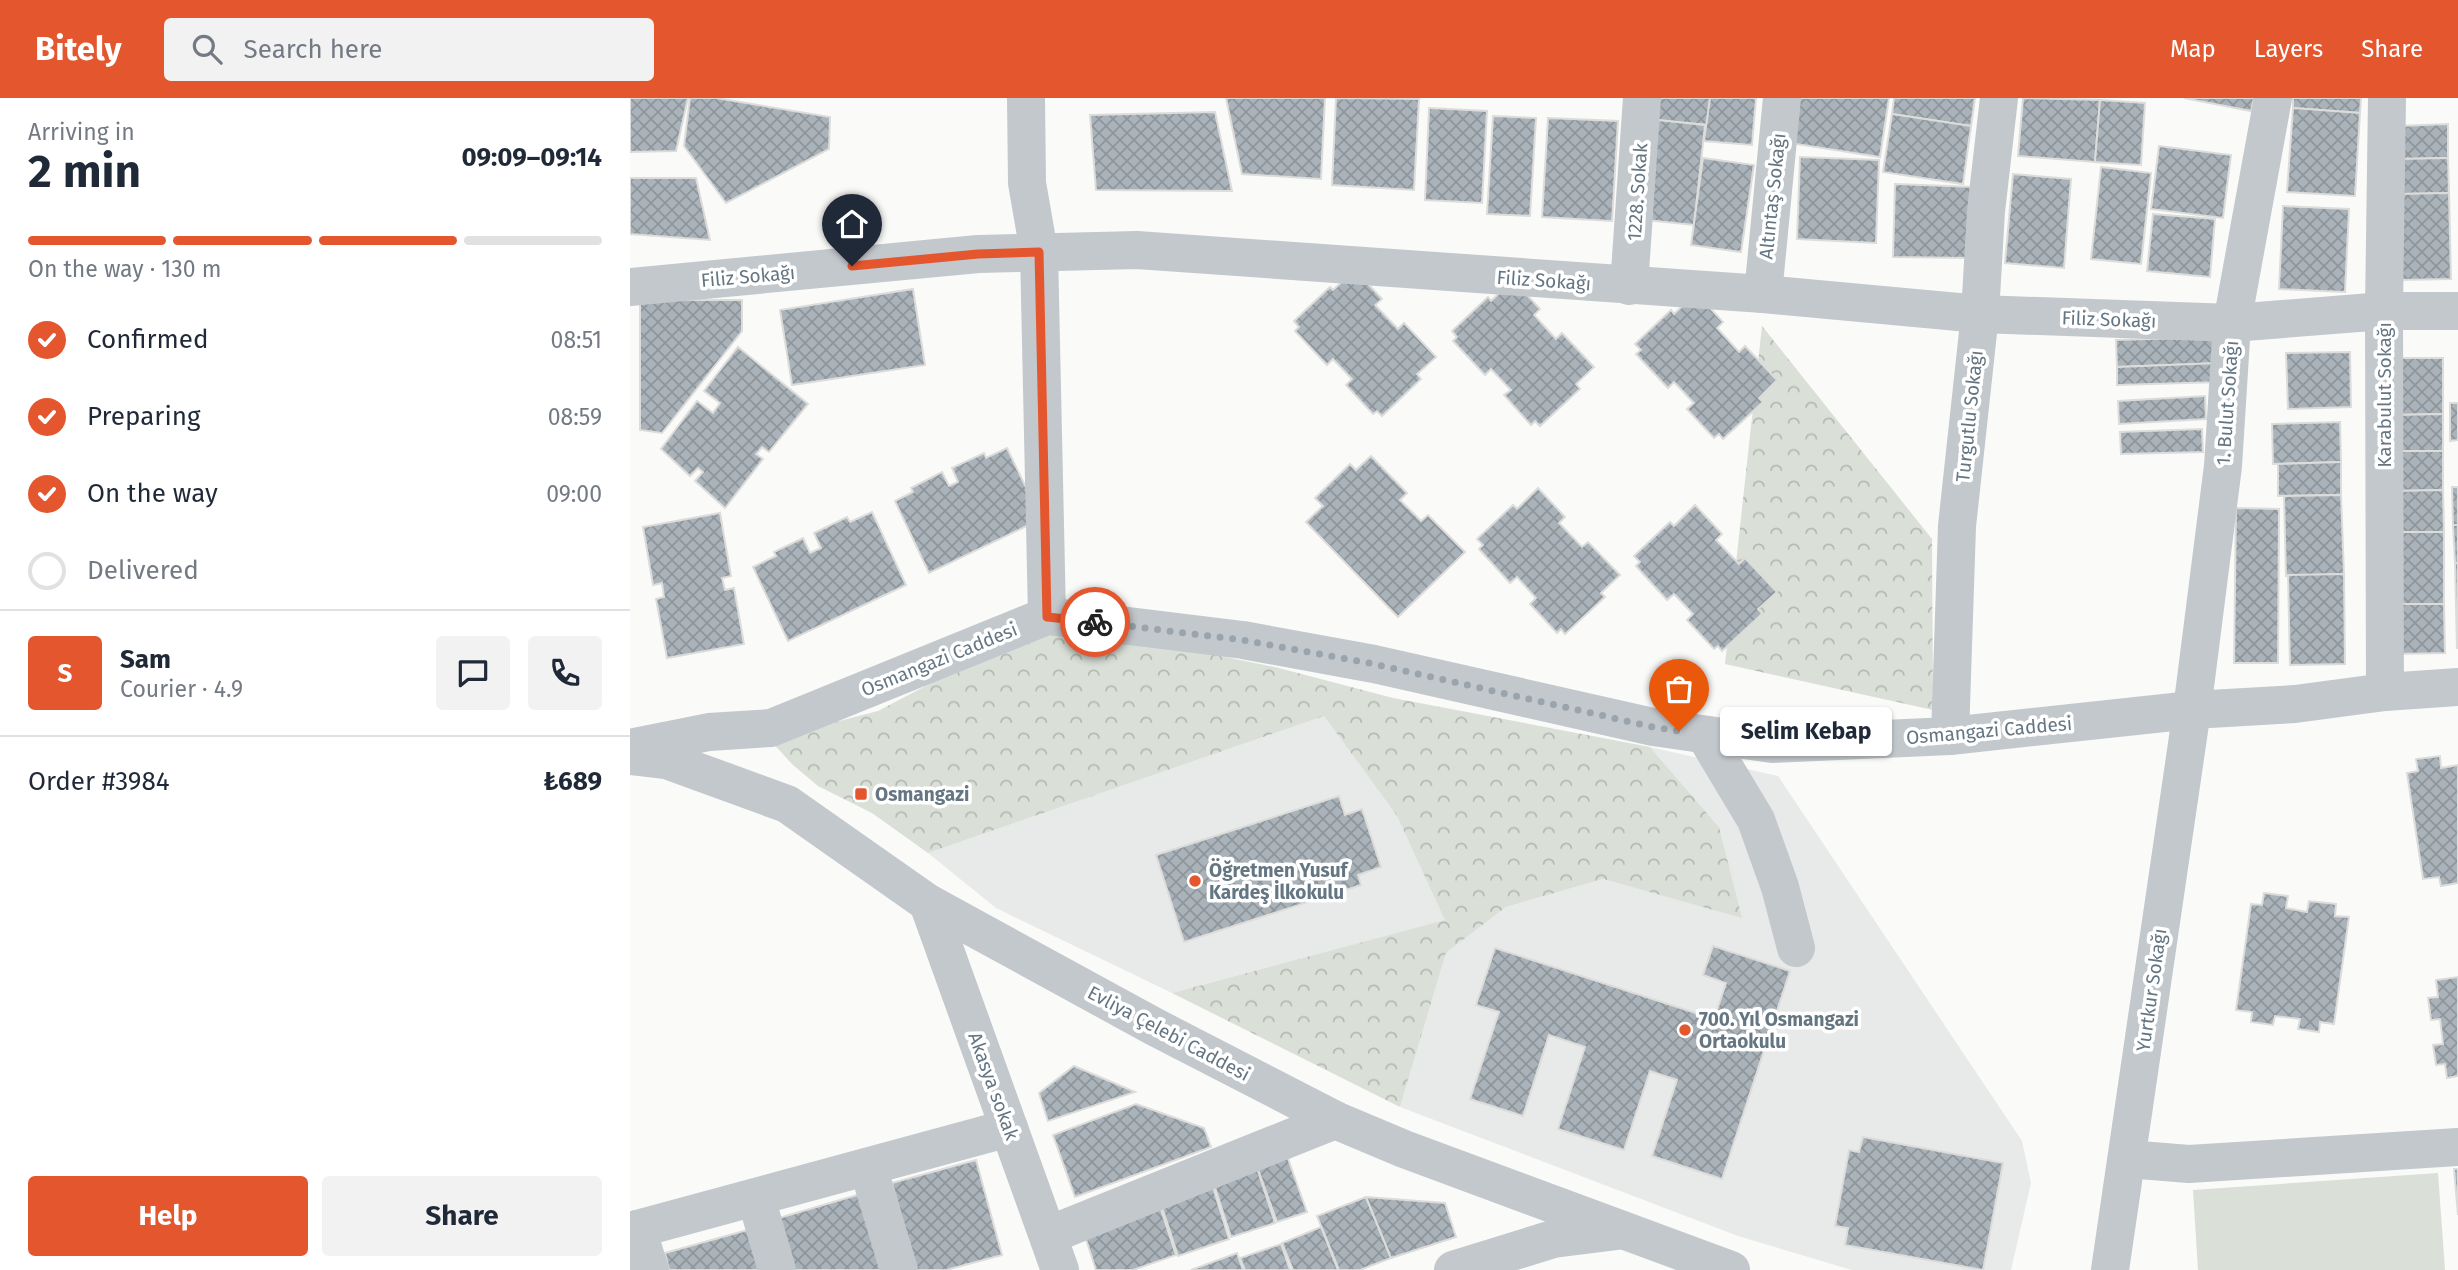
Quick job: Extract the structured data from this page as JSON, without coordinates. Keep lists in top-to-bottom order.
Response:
{
  "streets": {
    "street": [
      "1228. Sokak",
      "Altıntaş Sokağı",
      "Filiz Sokağı",
      "Karabulut Sokağı",
      "1. Bulut Sokağı",
      "Turgutlu Sokağı",
      "Osmangazi Caddesi",
      "Yurtkur Sokağı",
      "Evliya Çelebi Caddesi",
      "Akasya sokak"
    ]
  },
  "crossings": [
    ["1228. Sokak", "Filiz Sokağı"],
    ["Altıntaş Sokağı", "Filiz Sokağı"],
    ["Filiz Sokağı", "Karabulut Sokağı"],
    ["Filiz Sokağı", "1. Bulut Sokağı"],
    ["Filiz Sokağı", "Turgutlu Sokağı"],
    ["Karabulut Sokağı", "Osmangazi Caddesi"],
    ["1. Bulut Sokağı", "Osmangazi Caddesi"],
    ["1. Bulut Sokağı", "Yurtkur Sokağı"],
    ["Turgutlu Sokağı", "Osmangazi Caddesi"],
    ["Osmangazi Caddesi", "Yurtkur Sokağı"],
    ["Evliya Çelebi Caddesi", "Akasya sokak"]
  ],
  "places": {
    "other": ["Selim Kebap", "Öğretmen Yusuf Kardeş İlkokulu", "700. Yıl Osmangazi Ortaokulu"],
    "transit": ["Osmangazi"]
  },
  "page": {
    "header": "Bitely",
    "search": "Search here",
    "nav": ["Map", "Layers", "Share"],
    "heading": ["2 min", "Arriving in", "09:09–09:14"],
    "panel": [
      "Sam",
      "Courier · 4.9",
      "Order #3984",
      "₺689"
    ],
    "bar": "On the way · 130 m",
    "list": [
      ["Confirmed", "08:51"],
      ["Preparing", "08:59"],
      ["On the way", "09:00"],
      "Delivered"
    ],
    "round": "S",
    "bubble": "Selim Kebap",
    "buttons": ["Help", "Share"]
  }
}
